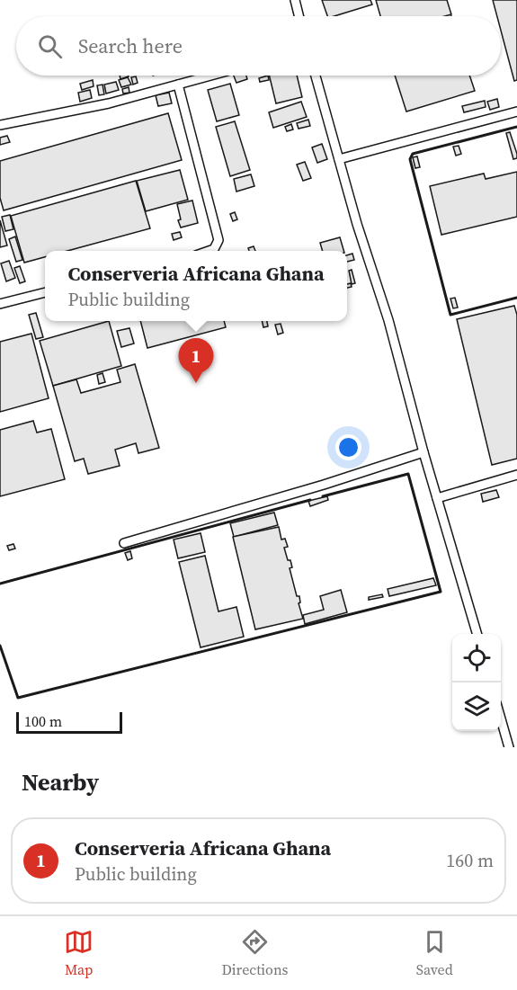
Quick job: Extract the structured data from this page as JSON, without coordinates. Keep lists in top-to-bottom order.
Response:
{
  "scale_bar": "100 m",
  "page": {
    "search": "Search here",
    "popup": ["Conserveria Africana Ghana", "Public building"],
    "pins": "1",
    "scale": "100 m",
    "heading": "Nearby",
    "list": [
      {
        "mark": "1",
        "name": "Conserveria Africana Ghana",
        "note": "Public building",
        "value": "160 m"
      }
    ],
    "nav": ["Map", "Directions", "Saved"]
  }
}
